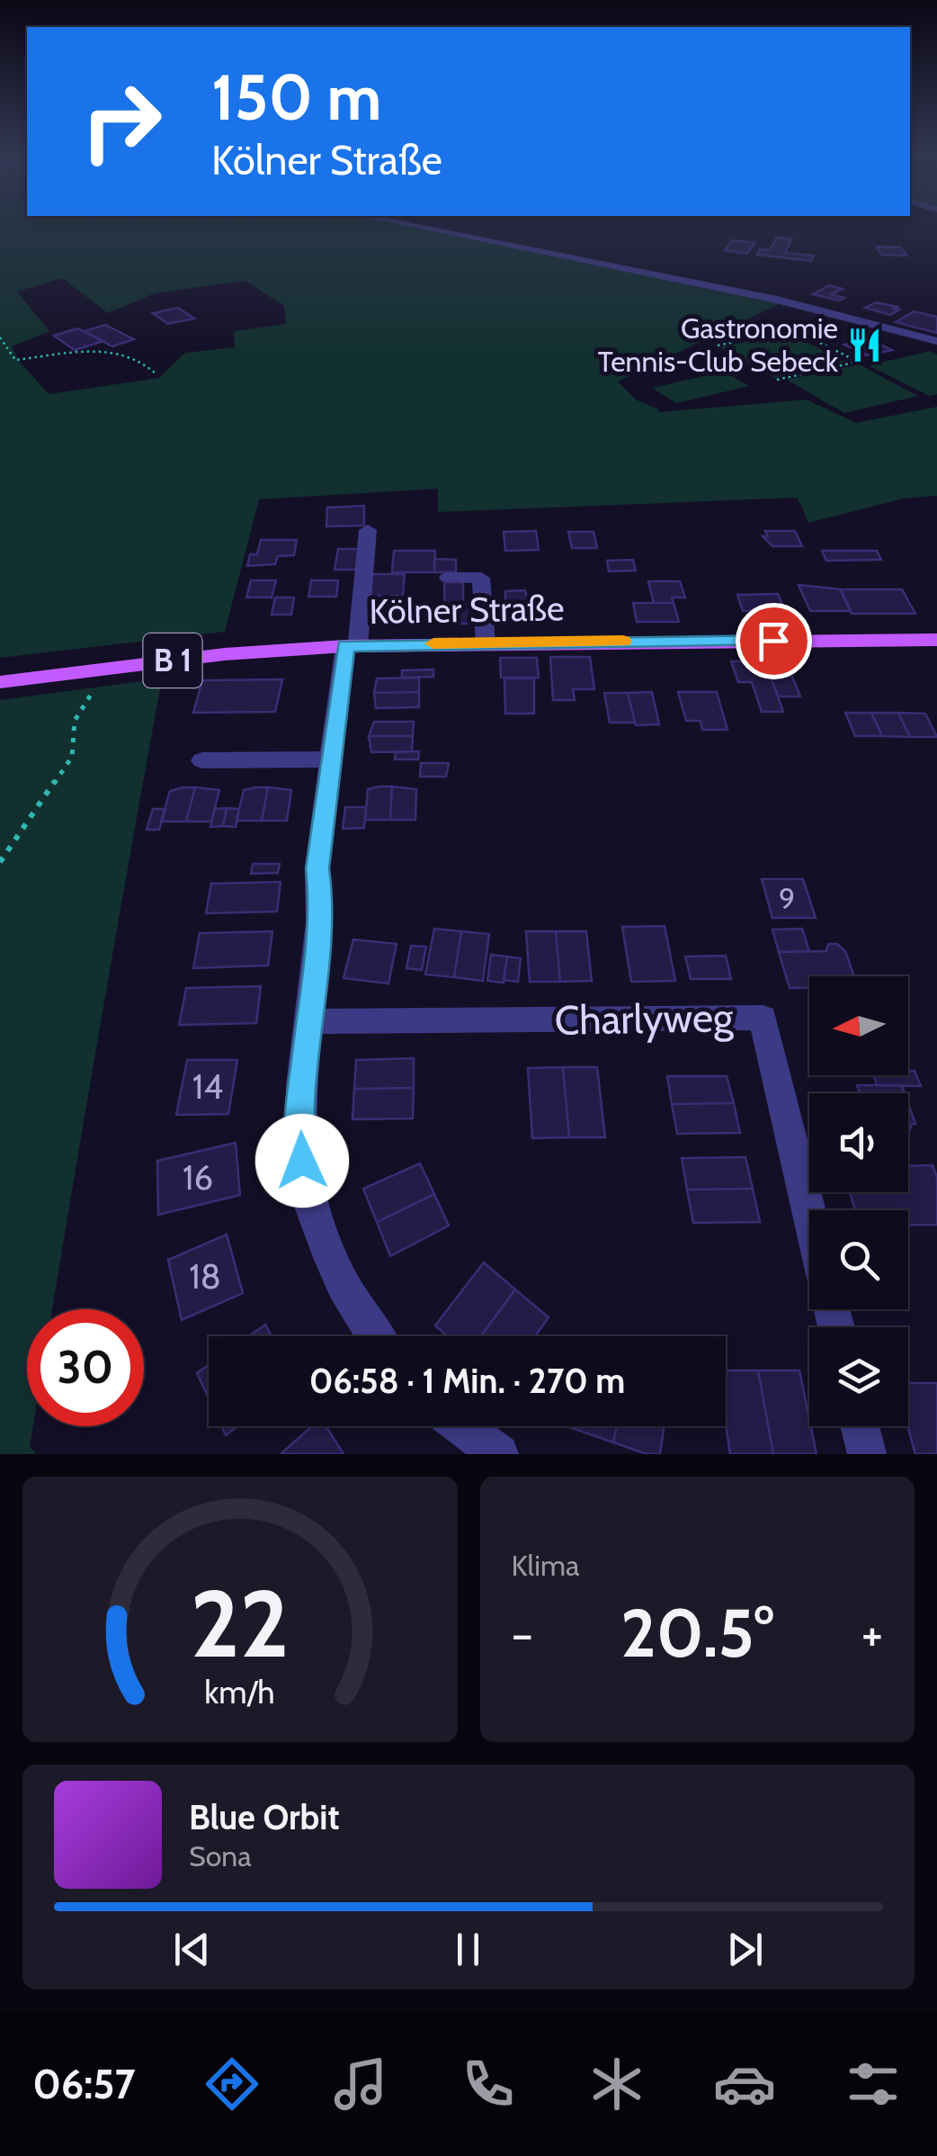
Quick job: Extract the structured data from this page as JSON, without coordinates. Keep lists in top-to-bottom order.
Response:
{
  "streets": {
    "main road": ["Kölner Straße", "B 1"],
    "street": ["Charlyweg"]
  },
  "places": {
    "restaurant": ["Gastronomie Tennis-Club Sebeck"]
  },
  "house_numbers": [
    "9",
    "14",
    "16",
    "18"
  ],
  "north": "left",
  "page": {
    "turn": ["150 m", "Kölner Straße"],
    "limit": "30",
    "trip": "06:58 · 1 Min. · 270 m",
    "tile": "Klima",
    "heat": ["−", "20.5°", "+"],
    "song": ["Blue Orbit", "Sona"],
    "tabs": "06:57",
    "gauge": ["22", "km/h"]
  }
}
